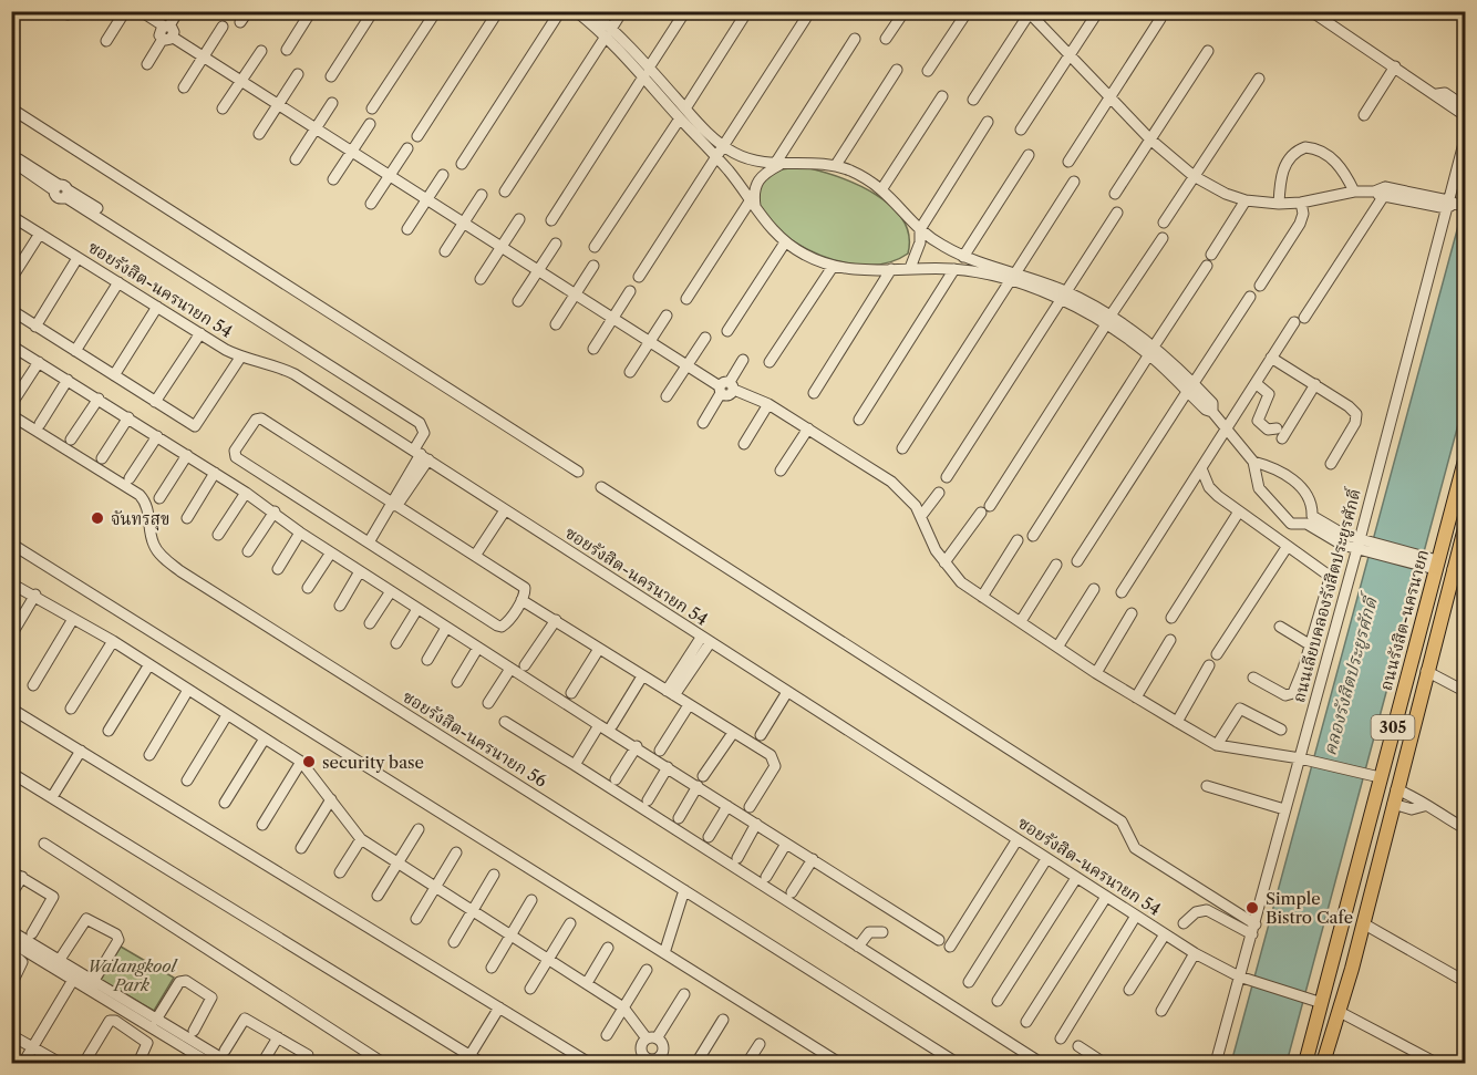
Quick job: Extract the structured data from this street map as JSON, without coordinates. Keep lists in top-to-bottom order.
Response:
{
  "streets": {
    "main road": ["ถนนรังสิต-นครนายก", "305"],
    "street": ["ซอยรังสิต-นครนายก 54", "ถนนเลียบคลองรังสิตประยูรศักดิ์", "ซอยรังสิต-นครนายก 56"]
  },
  "crossings": [
    ["ซอยรังสิต-นครนายก 54", "ถนนเลียบคลองรังสิตประยูรศักดิ์"],
    ["ซอยรังสิต-นครนายก 54", "ถนนรังสิต-นครนายก"]
  ],
  "water": ["คลองรังสิตประยูรศักดิ์"],
  "parks": ["Walangkool Park"],
  "places": ["จันทรสุข", "security base", "Simple Bistro Cafe"]
}
